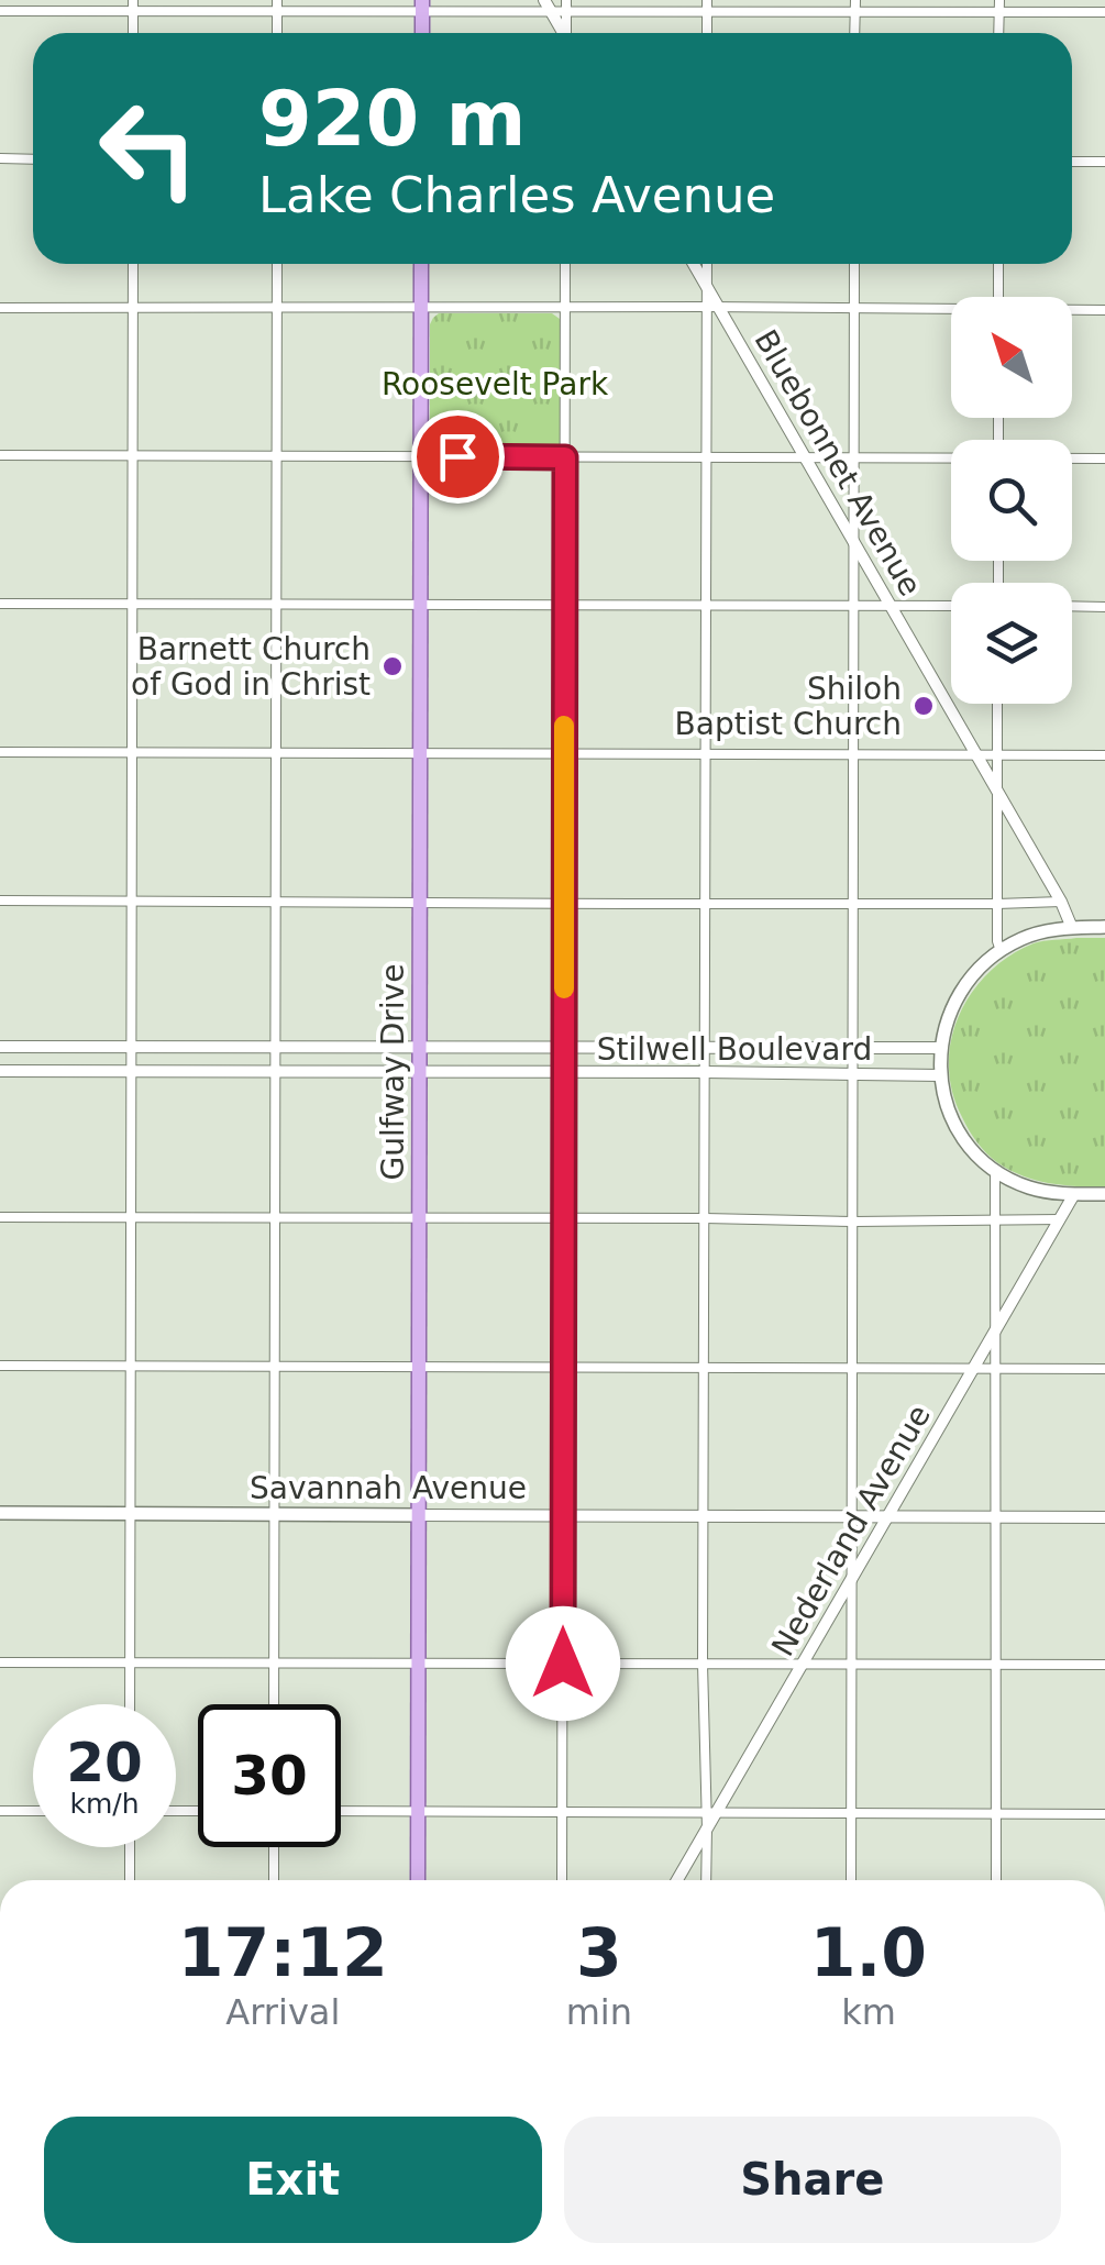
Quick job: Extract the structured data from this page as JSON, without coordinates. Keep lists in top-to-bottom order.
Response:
{
  "streets": {
    "main road": ["Gulfway Drive", "Savannah Avenue"],
    "street": ["Bluebonnet Avenue", "Stilwell Boulevard", "Nederland Avenue"]
  },
  "crossings": [
    ["Stilwell Boulevard", "Gulfway Drive"],
    ["Gulfway Drive", "Savannah Avenue"],
    ["Savannah Avenue", "Nederland Avenue"]
  ],
  "parks": ["Roosevelt Park"],
  "places": ["Barnett Church of God in Christ", "Shiloh Baptist Church"],
  "north": "top left",
  "page": {
    "turn": ["920 m", "Lake Charles Avenue"],
    "speed": "20 km/h",
    "limit": "30",
    "eta": [
      "17:12",
      "Arrival",
      "3",
      "min",
      "1.0",
      "km"
    ],
    "buttons": ["Exit", "Share"]
  }
}
